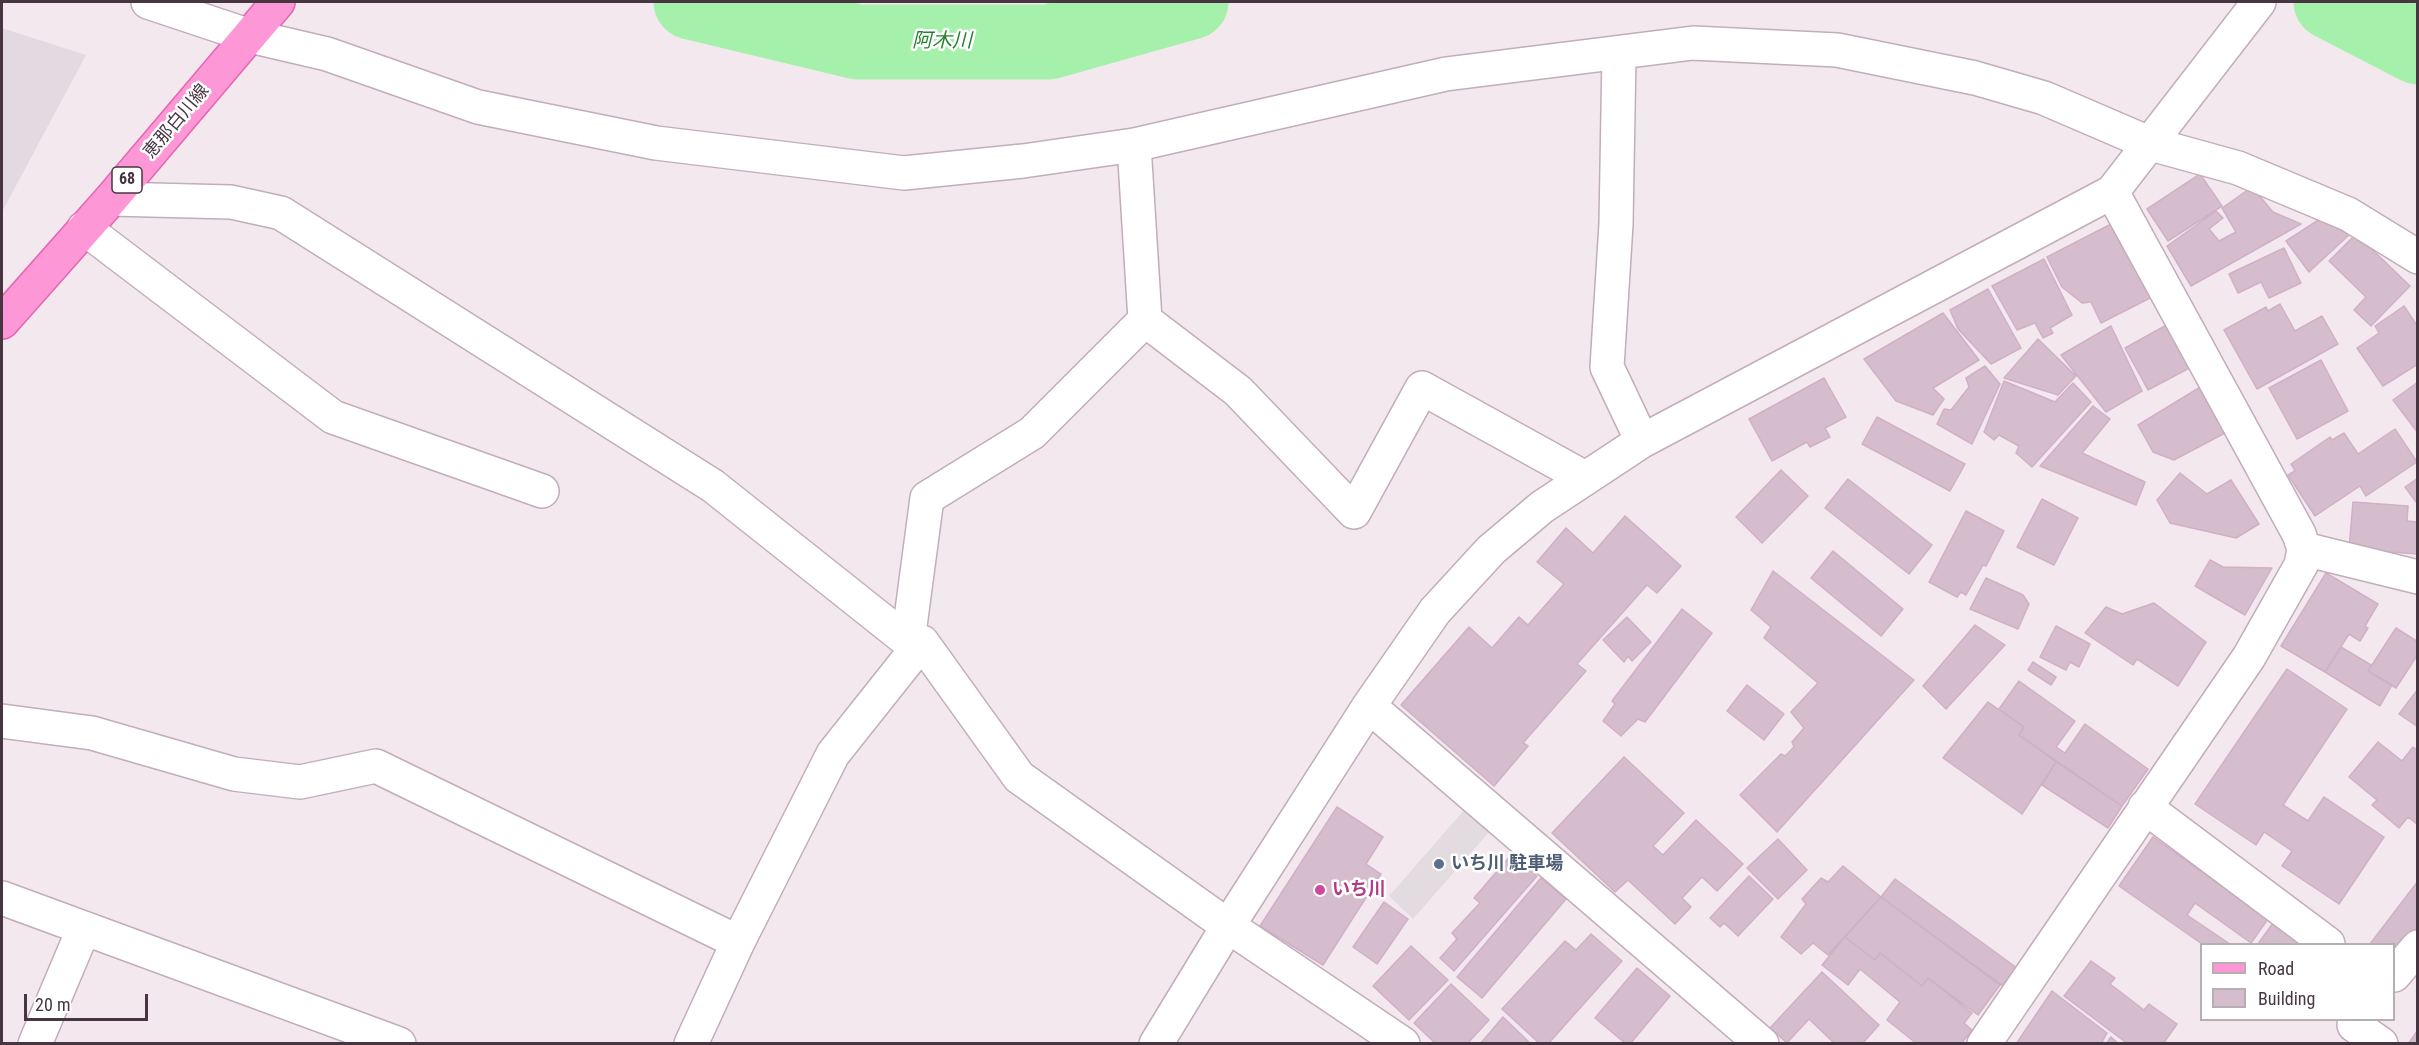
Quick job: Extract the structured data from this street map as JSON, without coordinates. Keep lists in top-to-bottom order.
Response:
{
  "streets": {
    "main road": ["恵那白川線", "68"]
  },
  "water": ["阿木川"],
  "places": ["いち川 駐車場", "いち川"],
  "legend": ["Road", "Building"],
  "scale_bar": "20 m"
}
